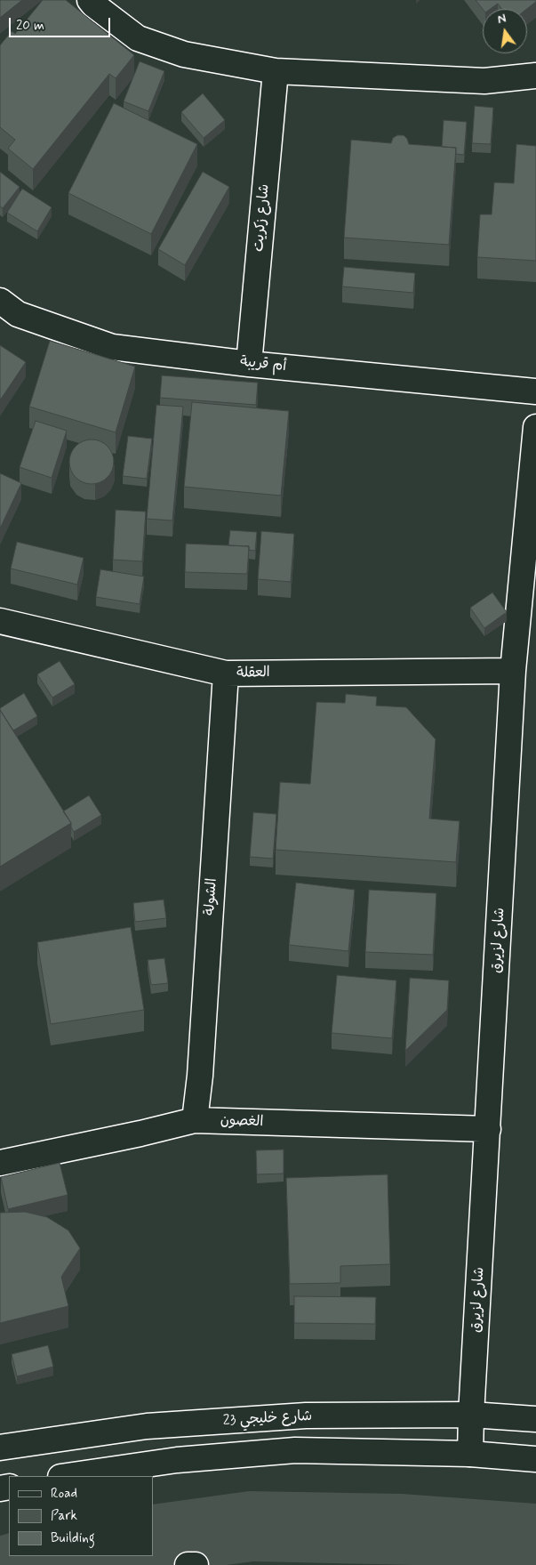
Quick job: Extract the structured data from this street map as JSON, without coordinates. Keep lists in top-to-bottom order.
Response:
{
  "streets": {
    "street": [
      "شارع زكريت",
      "أم قريبة",
      "العقلة",
      "الشولة",
      "شارع لزيرق",
      "الغصون",
      "شارع خليجي 23"
    ]
  },
  "crossings": [
    ["شارع زكريت", "أم قريبة"],
    ["العقلة", "الشولة"],
    ["العقلة", "شارع لزيرق"],
    ["الشولة", "الغصون"],
    ["شارع لزيرق", "الغصون"],
    ["شارع لزيرق", "شارع خليجي 23"]
  ],
  "legend": ["Road", "Park", "Building"],
  "scale_bar": "20 m",
  "north": "top"
}
